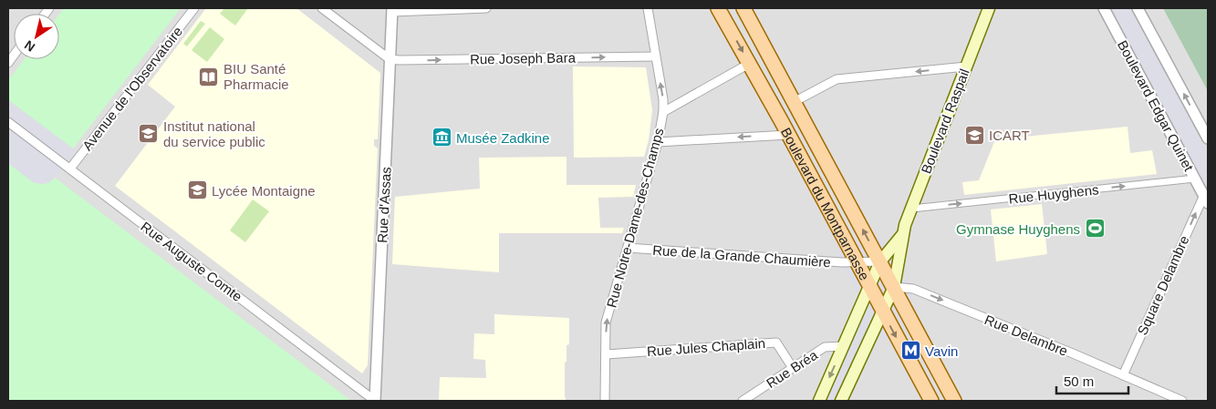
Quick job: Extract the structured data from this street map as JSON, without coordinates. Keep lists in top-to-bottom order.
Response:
{
  "streets": {
    "main road": ["Boulevard Raspail", "Boulevard du Montparnasse"],
    "street": [
      "Rue Joseph Bara",
      "Avenue de l'Observatoire",
      "Boulevard Edgar Quinet",
      "Rue Huyghens",
      "Rue d'Assas",
      "Rue Notre-Dame-des-Champs",
      "Rue de la Grande Chaumière",
      "Rue Auguste Comte",
      "Square Delambre",
      "Rue Delambre",
      "Rue Jules Chaplain",
      "Rue Bréa"
    ]
  },
  "crossings": [
    ["Rue Joseph Bara", "Rue d'Assas"],
    ["Rue Joseph Bara", "Rue Notre-Dame-des-Champs"],
    ["Avenue de l'Observatoire", "Rue Auguste Comte"],
    ["Boulevard Edgar Quinet", "Rue Huyghens"],
    ["Boulevard Edgar Quinet", "Square Delambre"],
    ["Boulevard Raspail", "Rue Huyghens"],
    ["Boulevard Raspail", "Boulevard du Montparnasse"],
    ["Boulevard Raspail", "Rue Delambre"],
    ["Boulevard Raspail", "Rue Bréa"],
    ["Boulevard du Montparnasse", "Rue de la Grande Chaumière"],
    ["Boulevard du Montparnasse", "Rue Delambre"],
    ["Rue d'Assas", "Rue Auguste Comte"],
    ["Rue Notre-Dame-des-Champs", "Rue de la Grande Chaumière"],
    ["Rue Notre-Dame-des-Champs", "Rue Jules Chaplain"],
    ["Square Delambre", "Rue Delambre"],
    ["Rue Jules Chaplain", "Rue Bréa"]
  ],
  "one_way": [
    "Rue Huyghens",
    "Rue Notre-Dame-des-Champs",
    "Square Delambre",
    "Rue Delambre"
  ],
  "places": {
    "library": ["BIU Santé Pharmacie"],
    "school or university": ["Institut national du service public", "ICART", "Lycée Montaigne"],
    "museum": ["Musée Zadkine"],
    "sports": ["Gymnase Huyghens"],
    "metro station": ["Vavin"]
  },
  "scale_bar": "50 m",
  "north": "bottom left"
}
